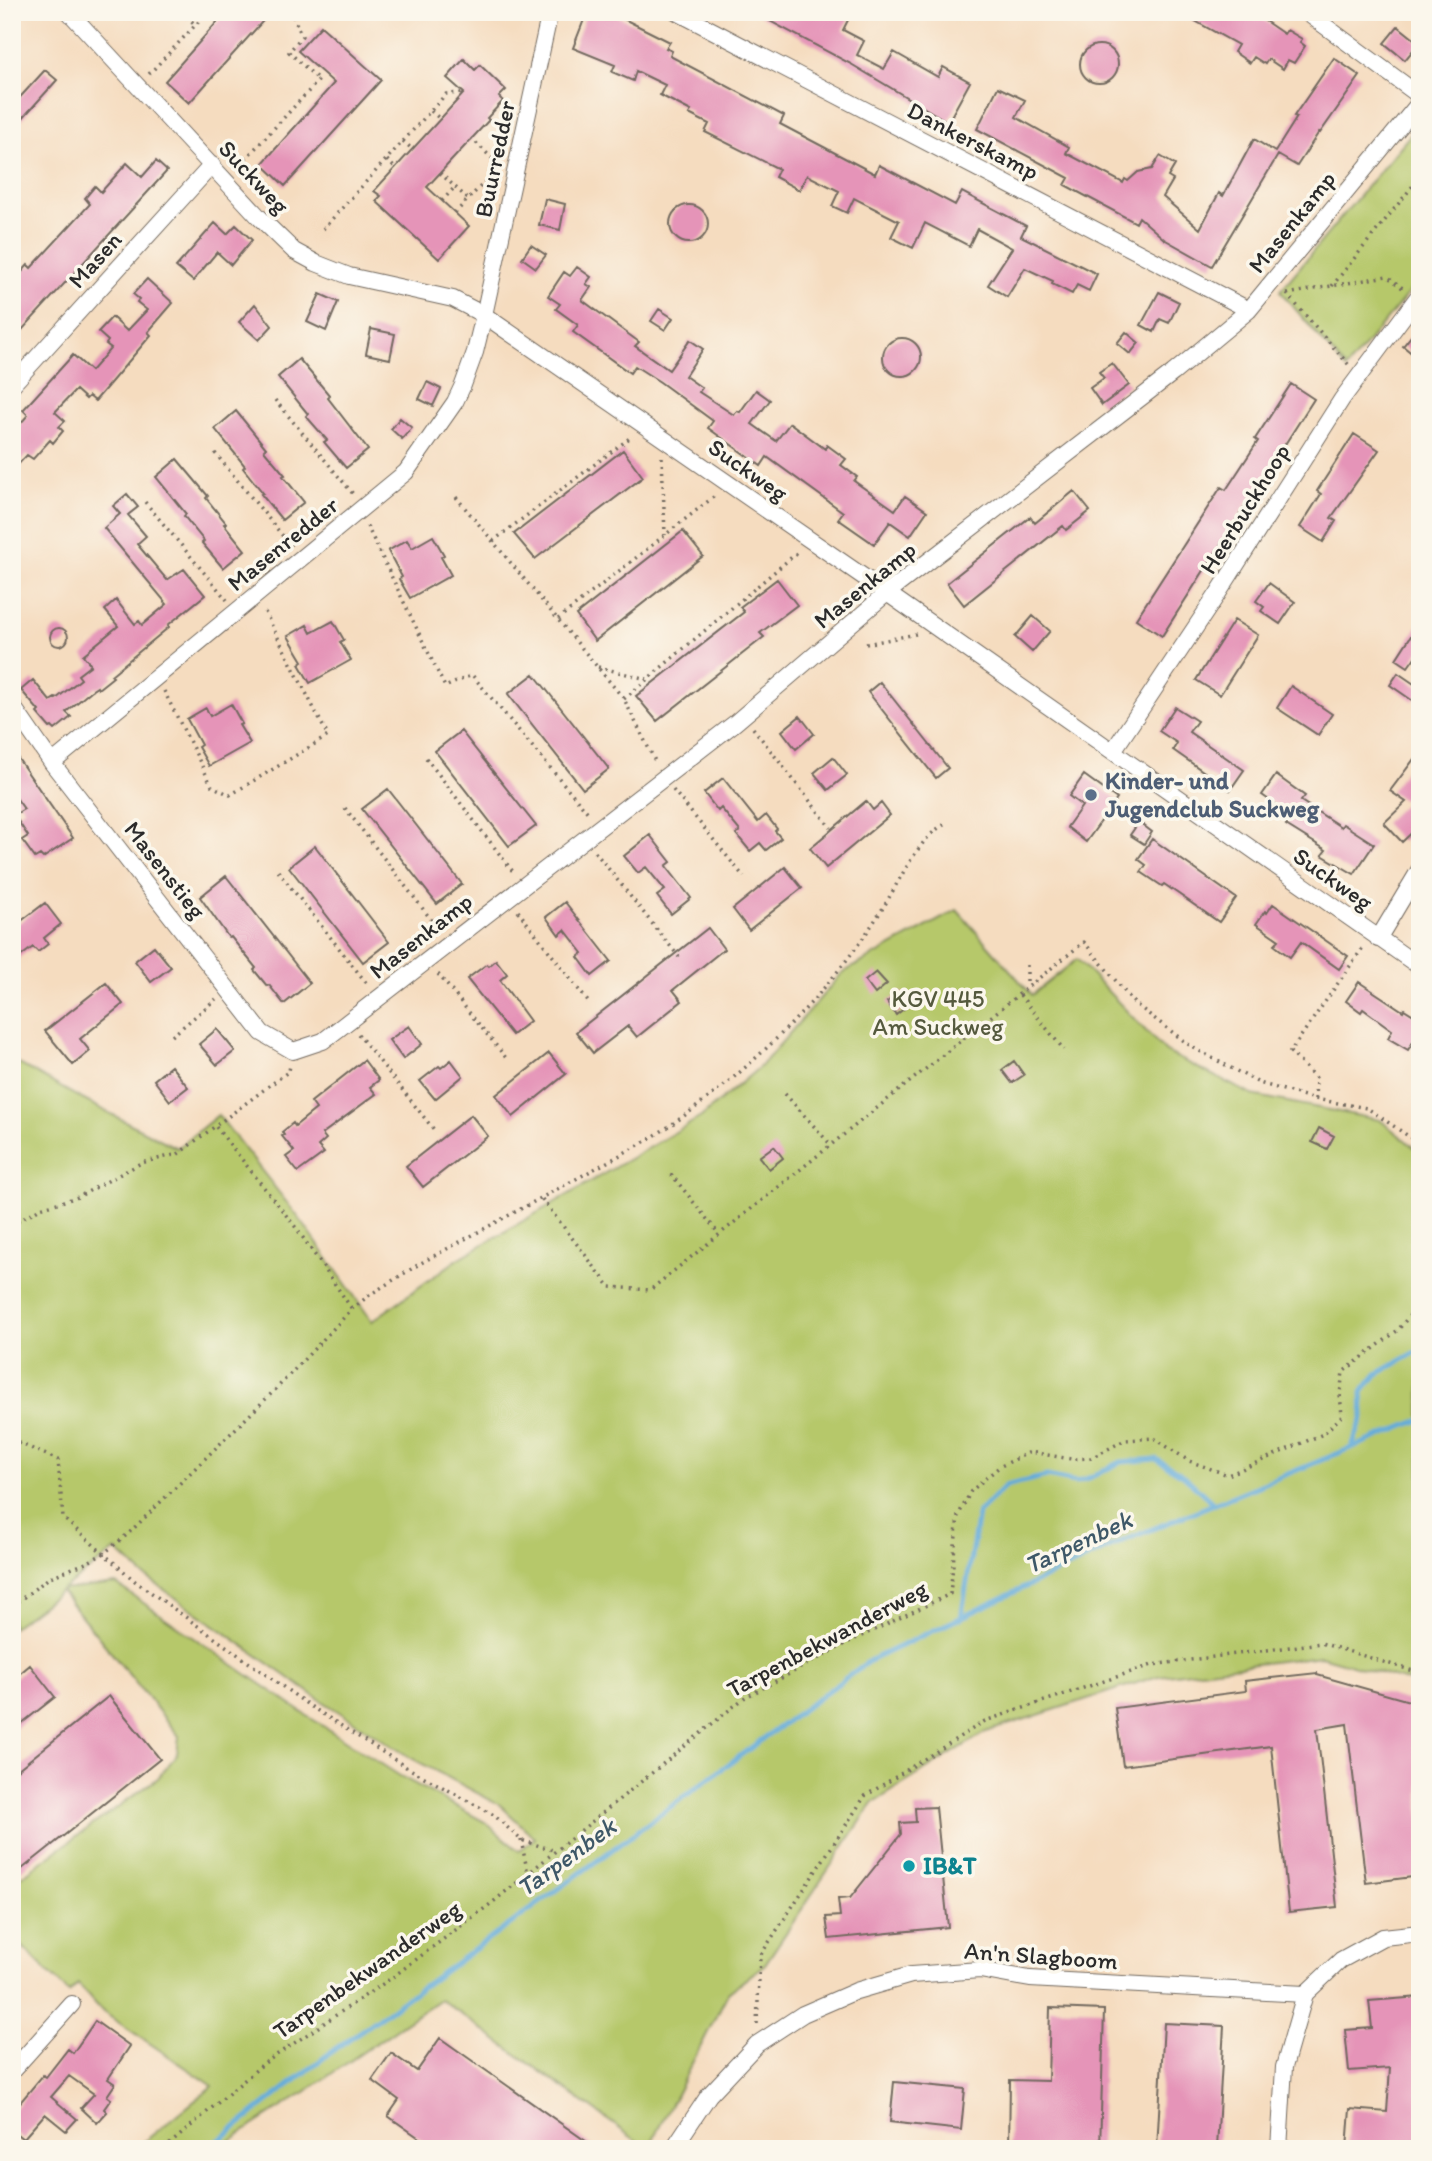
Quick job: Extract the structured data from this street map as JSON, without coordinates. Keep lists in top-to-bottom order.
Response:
{
  "streets": {
    "street": [
      "Dankerskamp",
      "Buurredder",
      "Suckweg",
      "Masenkamp",
      "Masen",
      "Heerbuckhoop",
      "Masenredder",
      "Masenstieg",
      "An'n Slagboom"
    ],
    "path": ["Tarpenbekwanderweg"]
  },
  "crossings": [
    ["Dankerskamp", "Masenkamp"],
    ["Buurredder", "Suckweg"],
    ["Buurredder", "Masenredder"],
    ["Suckweg", "Masenkamp"],
    ["Suckweg", "Masen"],
    ["Suckweg", "Heerbuckhoop"],
    ["Suckweg", "Masenredder"],
    ["Masenkamp", "Masenstieg"],
    ["Masenredder", "Masenstieg"]
  ],
  "water": ["Tarpenbek"],
  "parks": ["KGV 445 Am Suckweg"],
  "places": ["Kinder- und Jugendclub Suckweg", "IB&T"]
}
